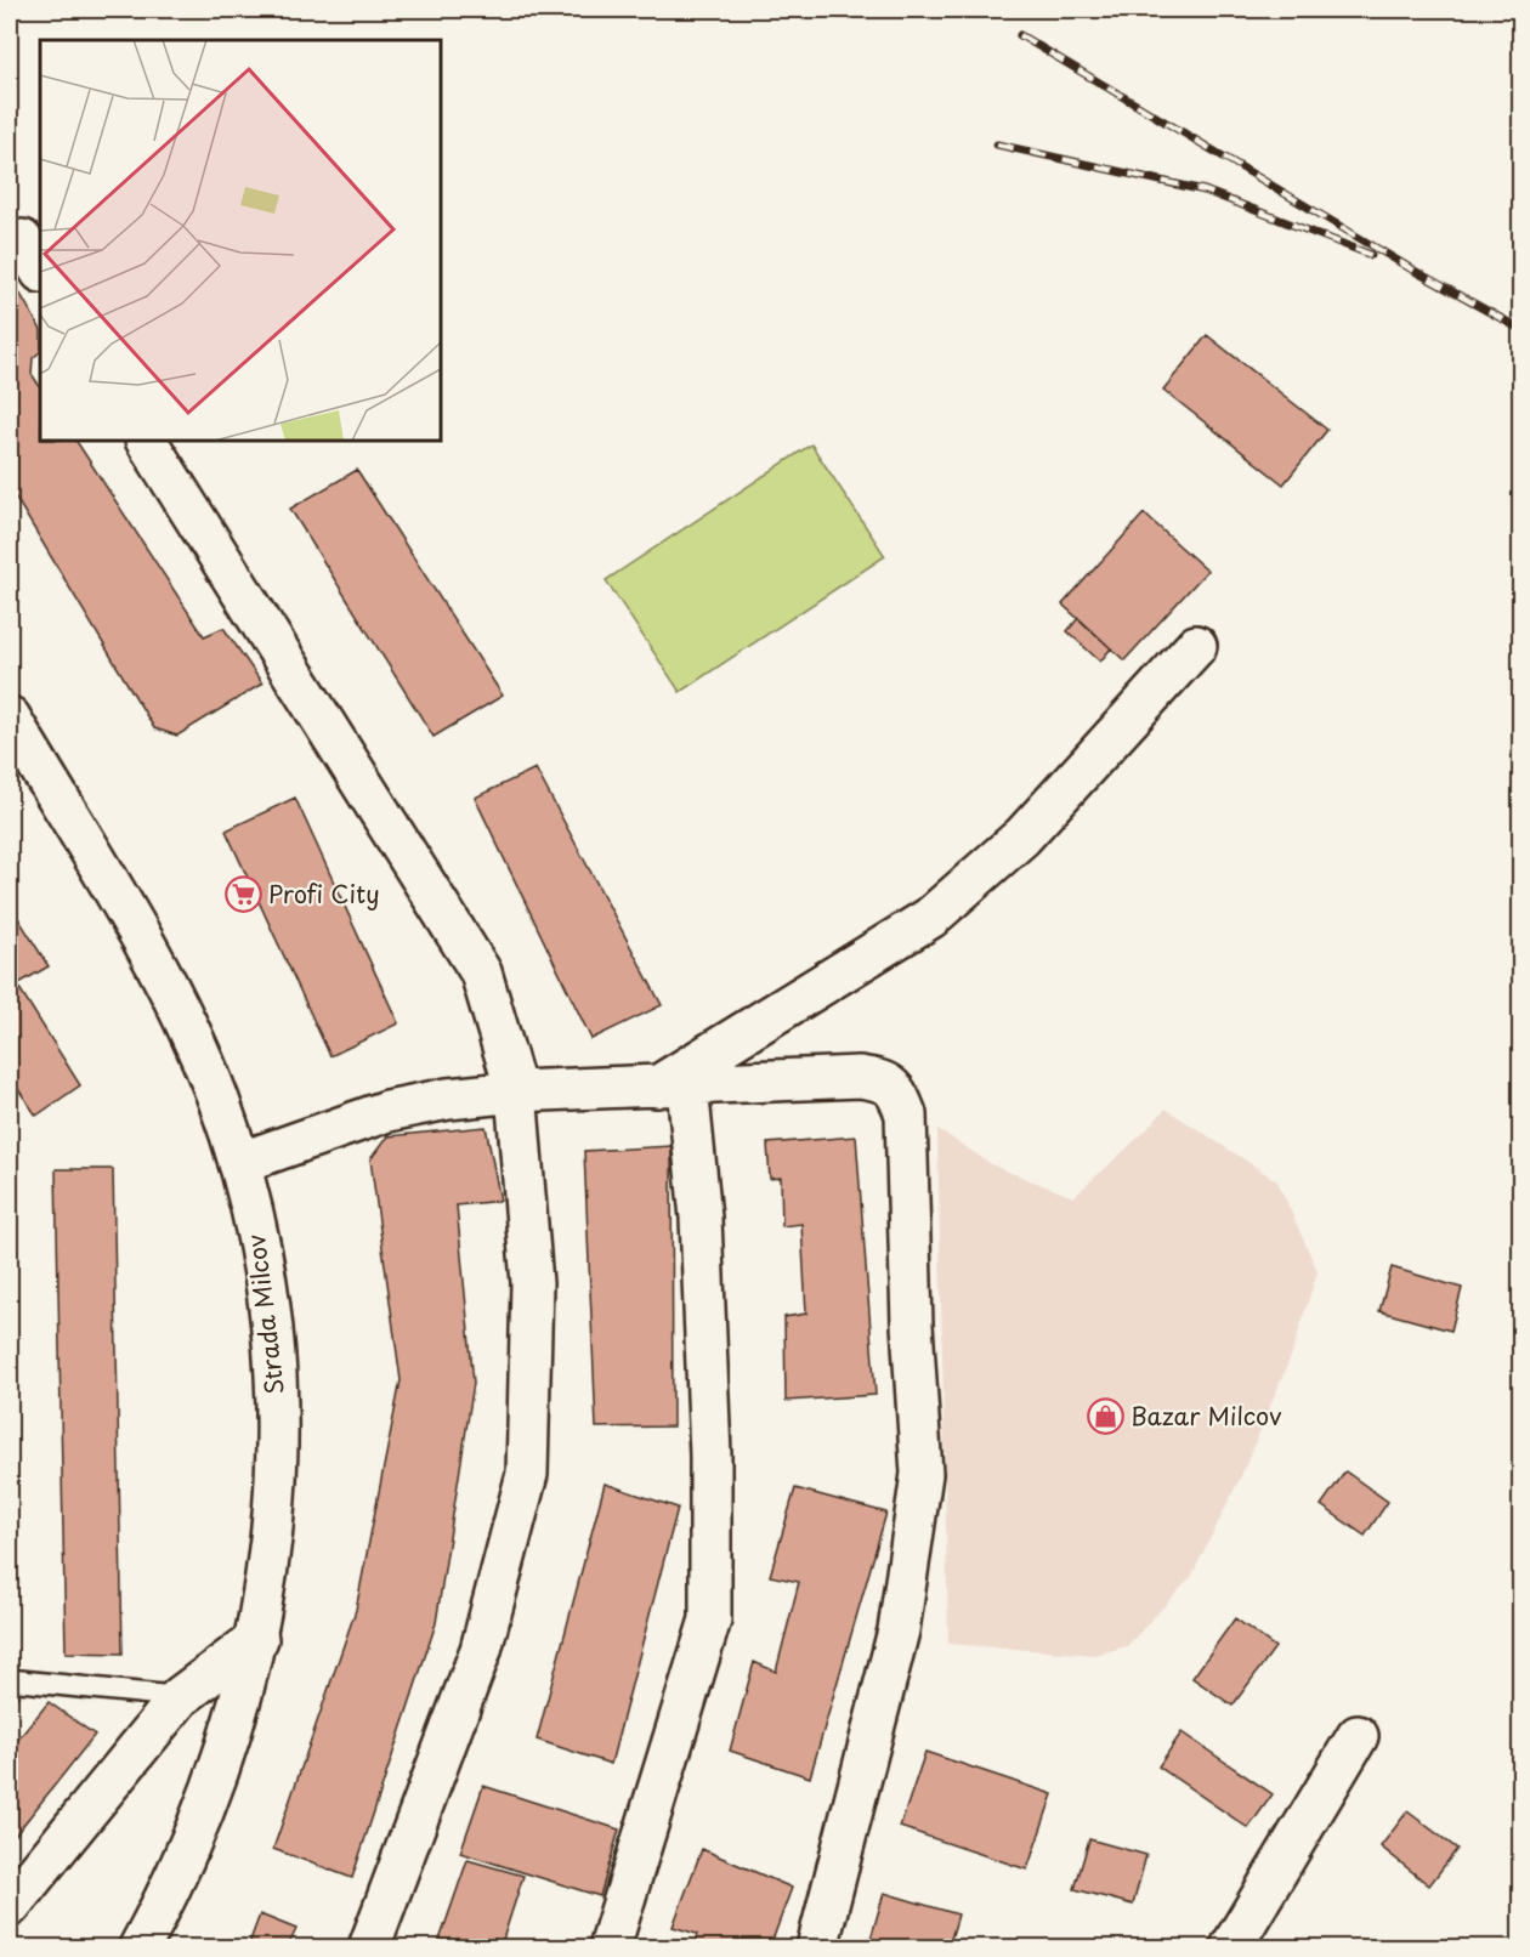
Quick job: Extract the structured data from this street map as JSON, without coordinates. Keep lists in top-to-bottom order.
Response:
{
  "streets": {
    "street": ["Strada Milcov"]
  },
  "places": {
    "supermarket": ["Profi City"],
    "shop": ["Bazar Milcov"]
  }
}
